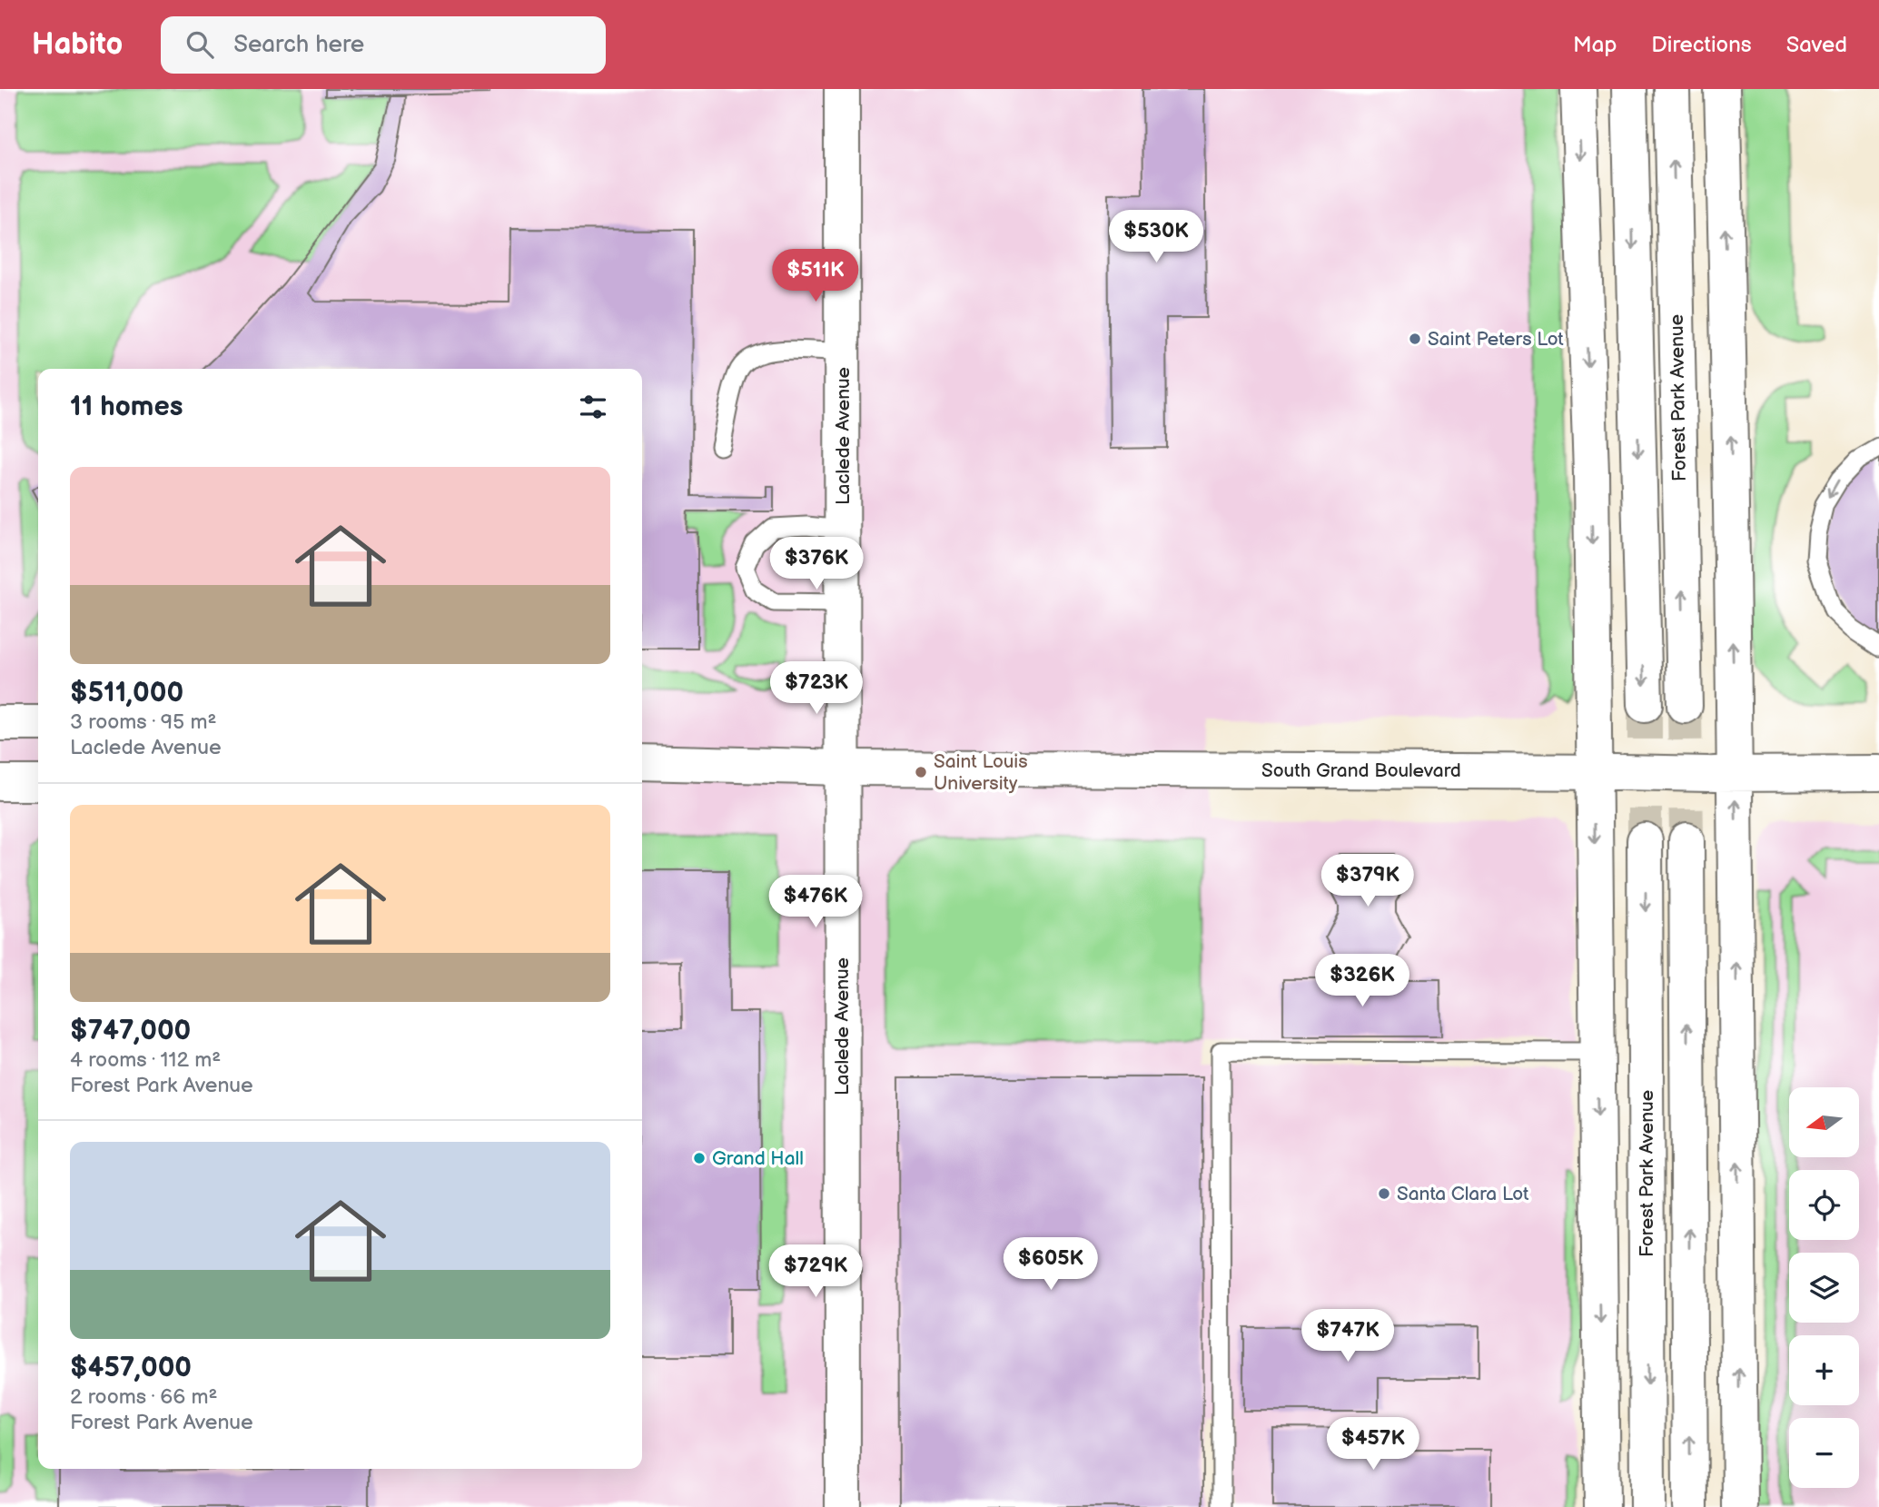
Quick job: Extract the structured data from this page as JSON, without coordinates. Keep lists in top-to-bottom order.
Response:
{
  "streets": {
    "main road": ["Forest Park Avenue", "Laclede Avenue", "South Grand Boulevard"]
  },
  "crossings": [
    ["Laclede Avenue", "South Grand Boulevard"]
  ],
  "places": [
    "Saint Peters Lot",
    "Saint Louis University",
    "Grand Hall",
    "Santa Clara Lot"
  ],
  "north": "left",
  "page": {
    "header": "Habito",
    "search": "Search here",
    "nav": ["Map", "Directions", "Saved"],
    "price": [
      "$530K",
      "$511K",
      "$376K",
      "$723K",
      "$379K",
      "$476K",
      "$326K",
      "$605K",
      "$729K",
      "$747K",
      "$457K"
    ],
    "heading": "11 homes",
    "list": [
      {
        "name": "$511,000",
        "note": "3 rooms · 95 m² · Laclede Avenue"
      },
      {
        "name": "$747,000",
        "note": "4 rooms · 112 m² · Forest Park Avenue"
      },
      {
        "name": "$457,000",
        "note": "2 rooms · 66 m² · Forest Park Avenue"
      }
    ],
    "map_buttons": ["+", "−"]
  }
}
